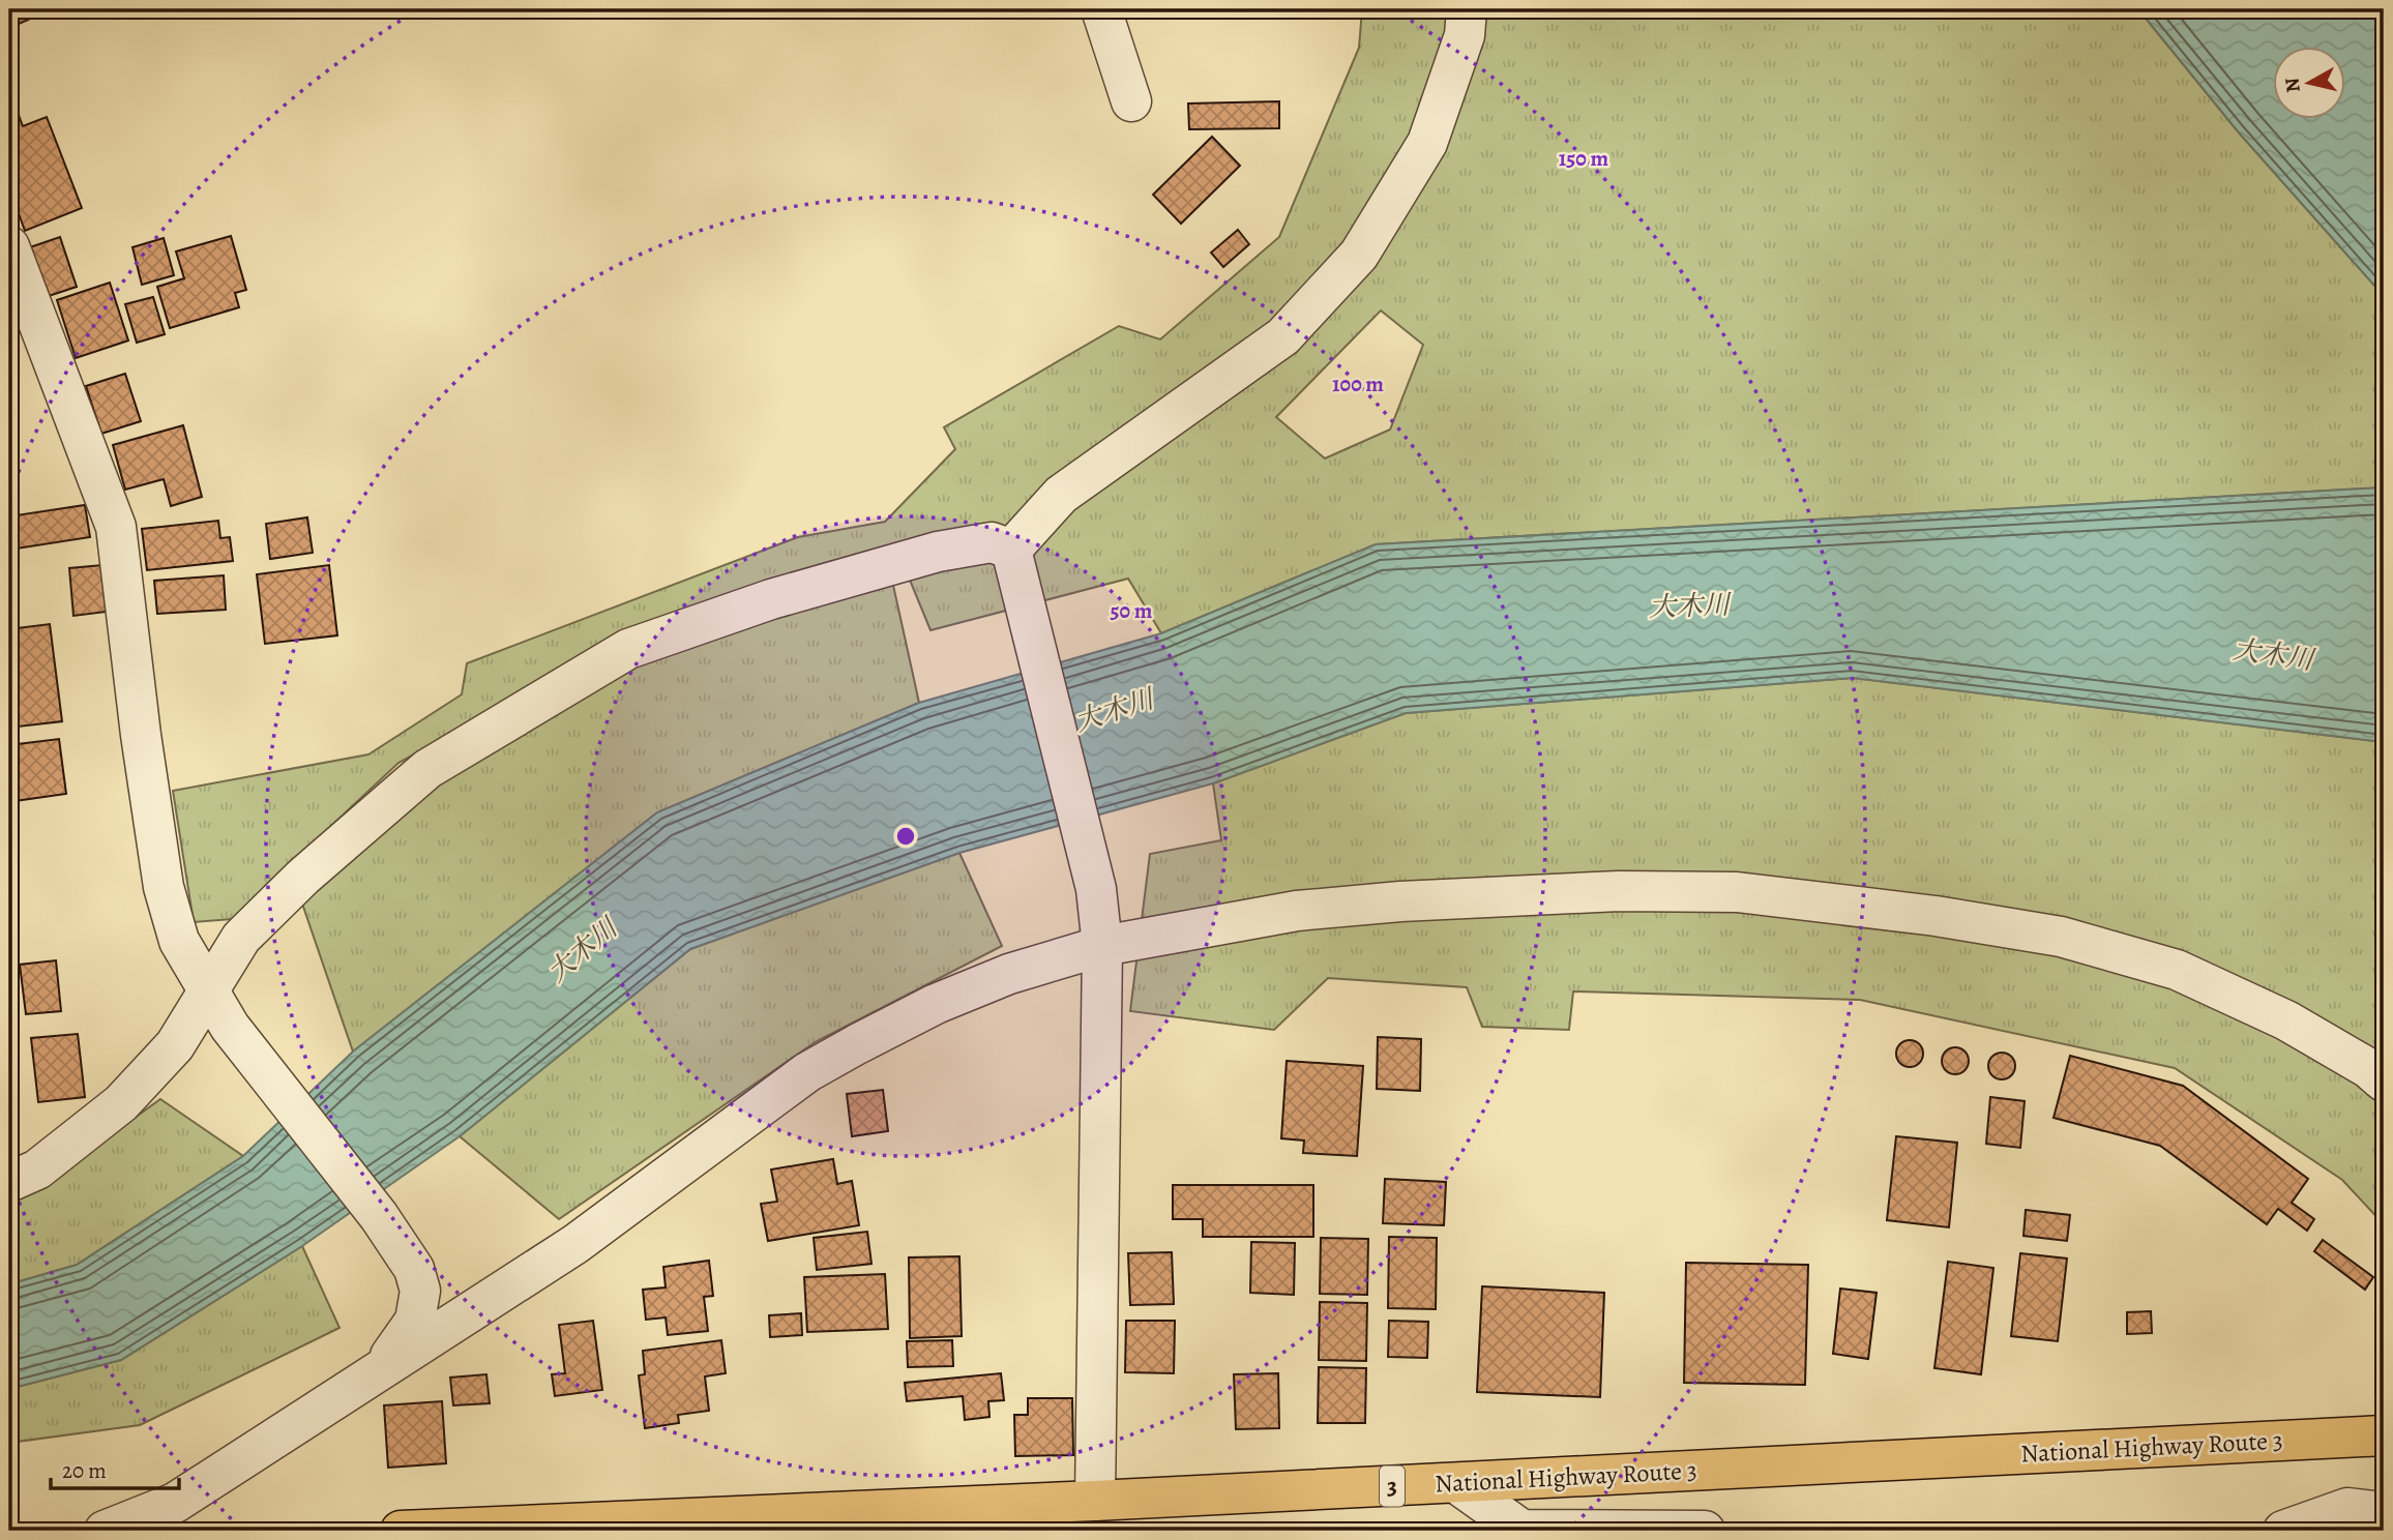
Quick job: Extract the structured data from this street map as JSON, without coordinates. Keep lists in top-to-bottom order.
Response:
{
  "streets": {
    "highway": ["National Highway Route 3", "3"]
  },
  "water": ["大木川"],
  "scale_bar": "20 m",
  "north": "left",
  "rings": ["150 m", "100 m", "50 m"]
}
